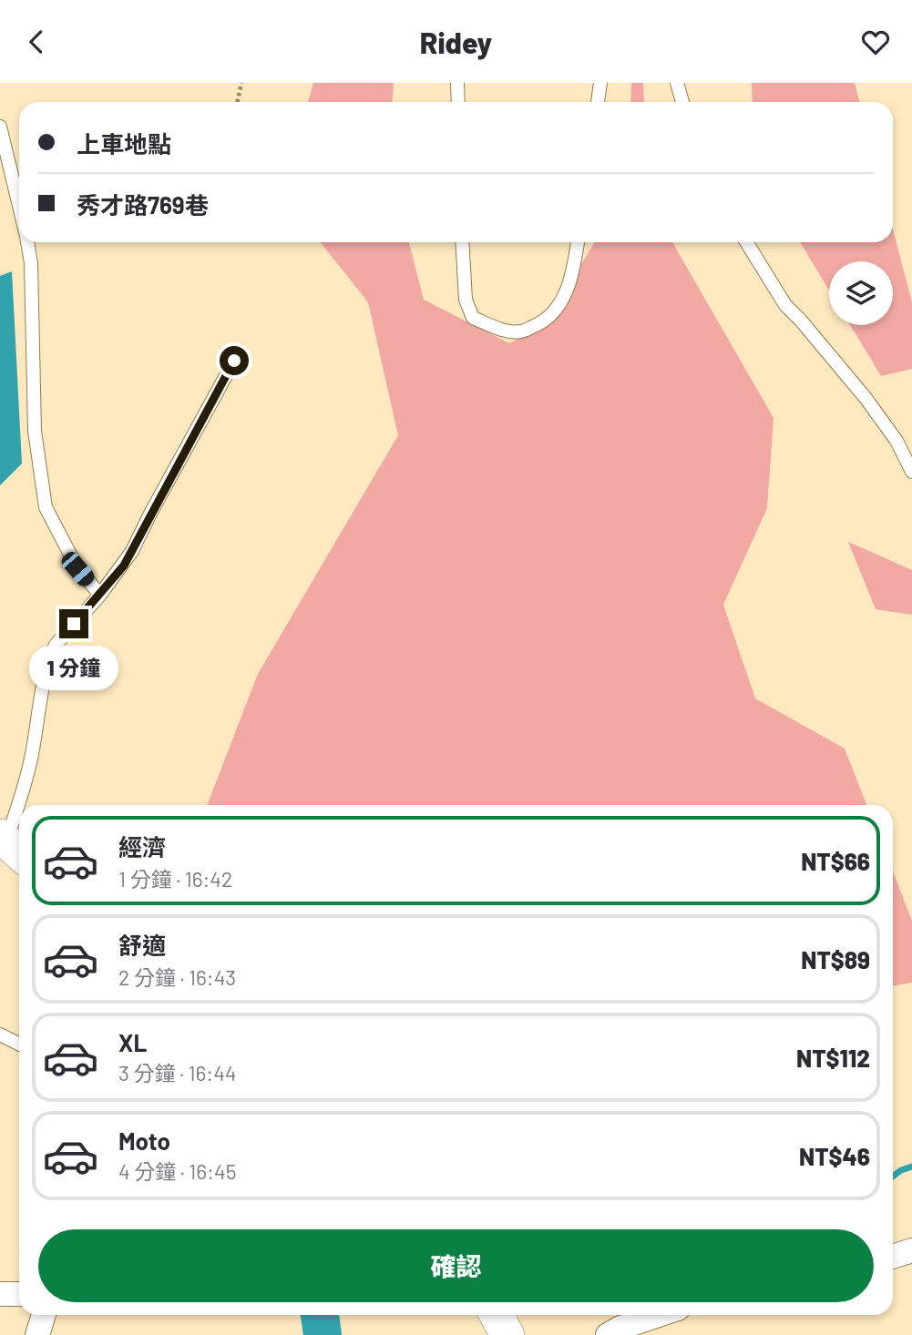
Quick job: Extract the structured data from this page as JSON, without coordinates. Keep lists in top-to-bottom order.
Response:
{
  "page": {
    "header": "Ridey",
    "banner": ["上車地點", "秀才路769巷"],
    "bubble": "1 分鐘",
    "list": [
      {
        "name": "經濟",
        "note": "1 分鐘 · 16:42",
        "value": "NT$66"
      },
      {
        "name": "舒適",
        "note": "2 分鐘 · 16:43",
        "value": "NT$89"
      },
      {
        "name": "XL",
        "note": "3 分鐘 · 16:44",
        "value": "NT$112"
      },
      {
        "name": "Moto",
        "note": "4 分鐘 · 16:45",
        "value": "NT$46"
      }
    ],
    "buttons": "確認"
  }
}
